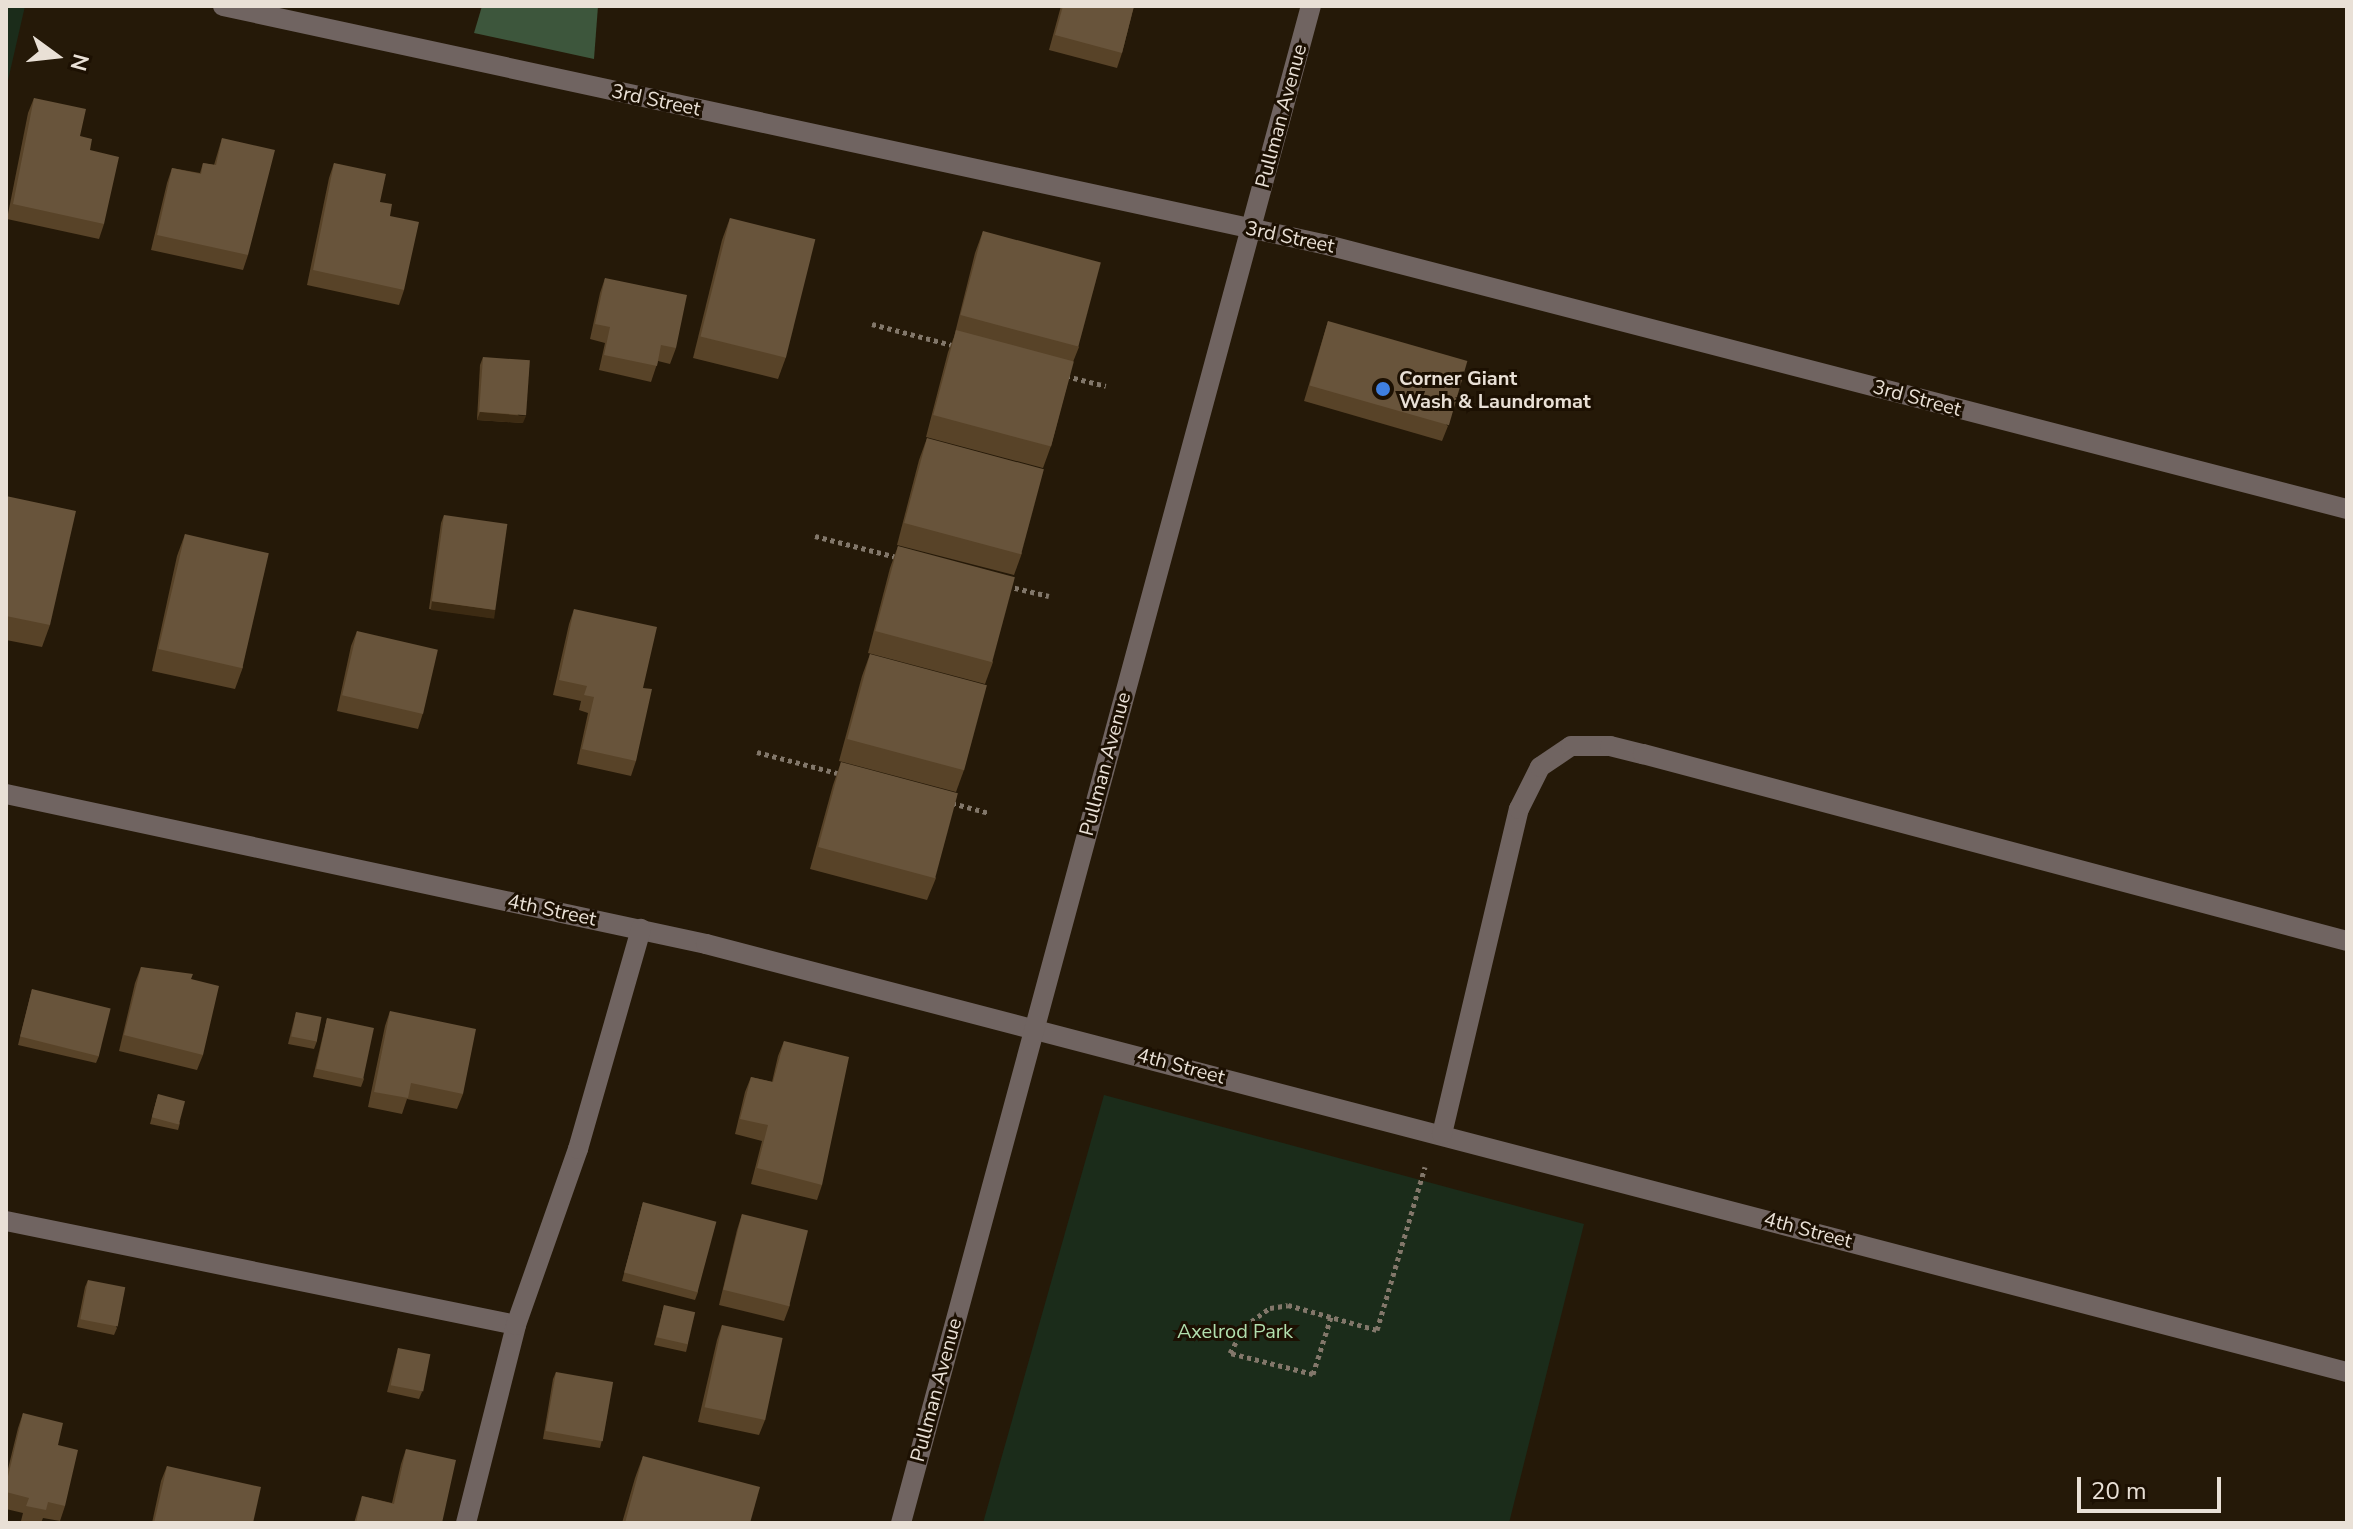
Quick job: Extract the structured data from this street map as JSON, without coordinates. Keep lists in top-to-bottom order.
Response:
{
  "streets": {
    "street": ["3rd Street", "Pullman Avenue", "4th Street"]
  },
  "crossings": [
    ["3rd Street", "Pullman Avenue"],
    ["Pullman Avenue", "4th Street"]
  ],
  "parks": ["Axelrod Park"],
  "places": ["Corner Giant Wash & Laundromat"],
  "scale_bar": "20 m",
  "north": "right"
}
